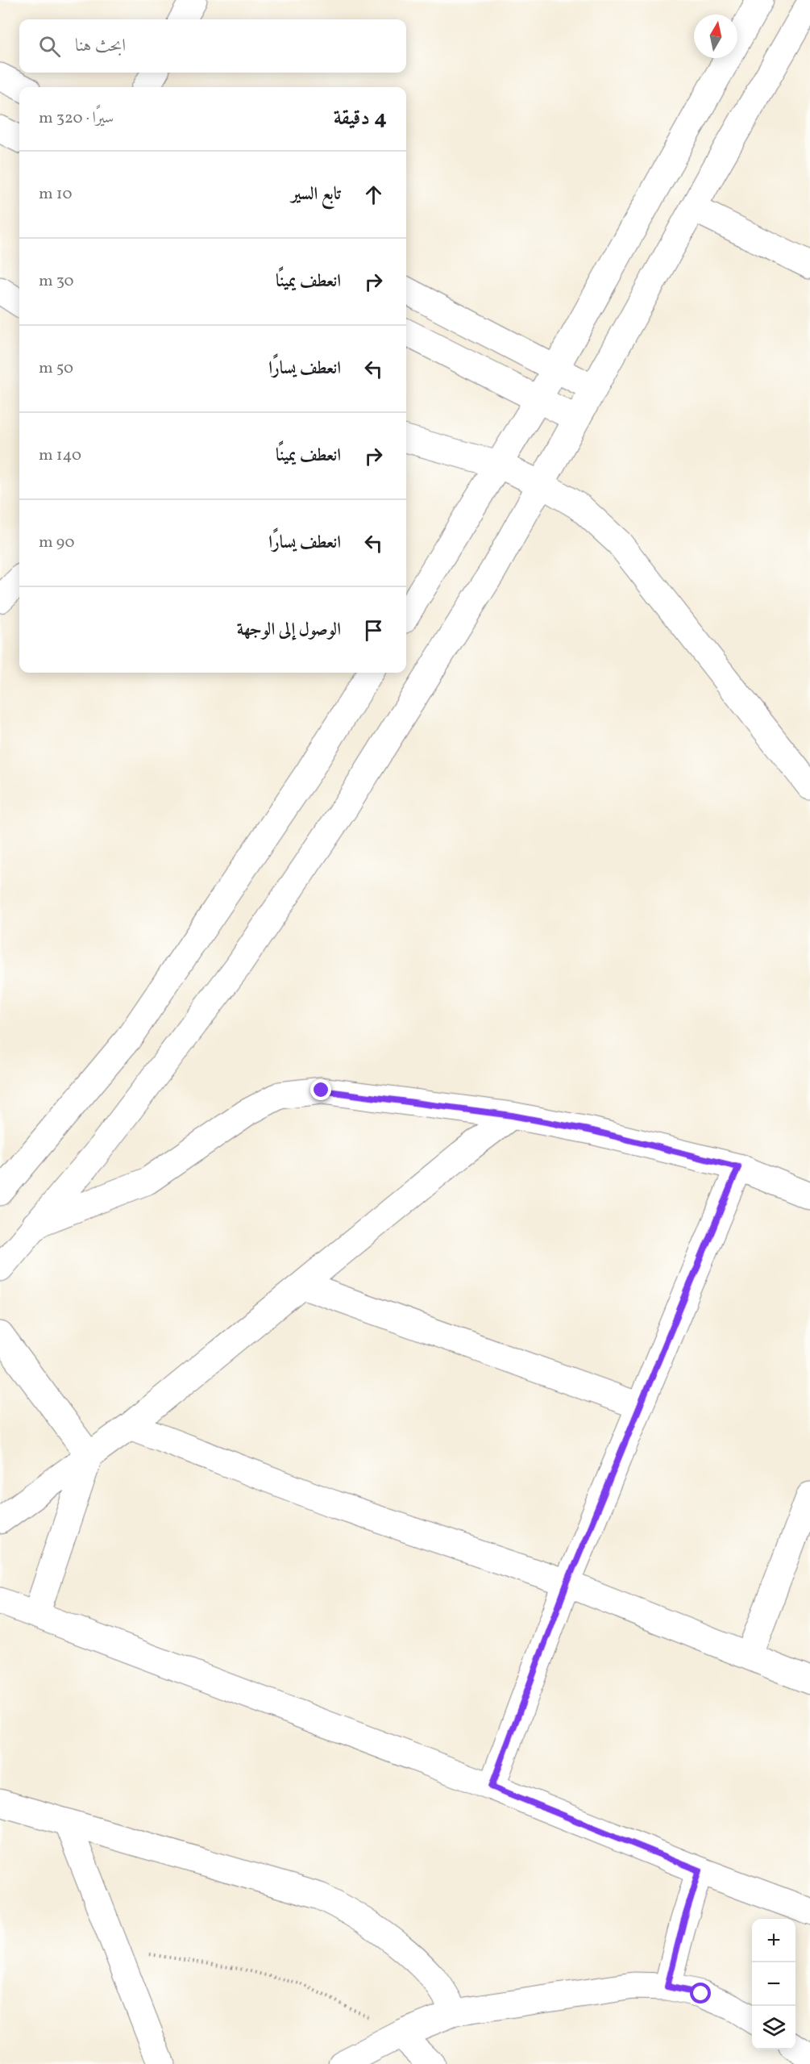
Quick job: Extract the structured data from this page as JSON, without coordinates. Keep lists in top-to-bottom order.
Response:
{
  "north": "top",
  "page": {
    "search": "ابحث هنا",
    "heading": ["4 دقيقة", "سيرًا · 320 m"],
    "list": [
      ["تابع السير", "10 m"],
      ["انعطف يمينًا", "30 m"],
      ["انعطف يسارًا", "50 m"],
      ["انعطف يمينًا", "140 m"],
      ["انعطف يسارًا", "90 m"],
      "الوصول إلى الوجهة"
    ],
    "map_buttons": ["+", "−"]
  }
}
